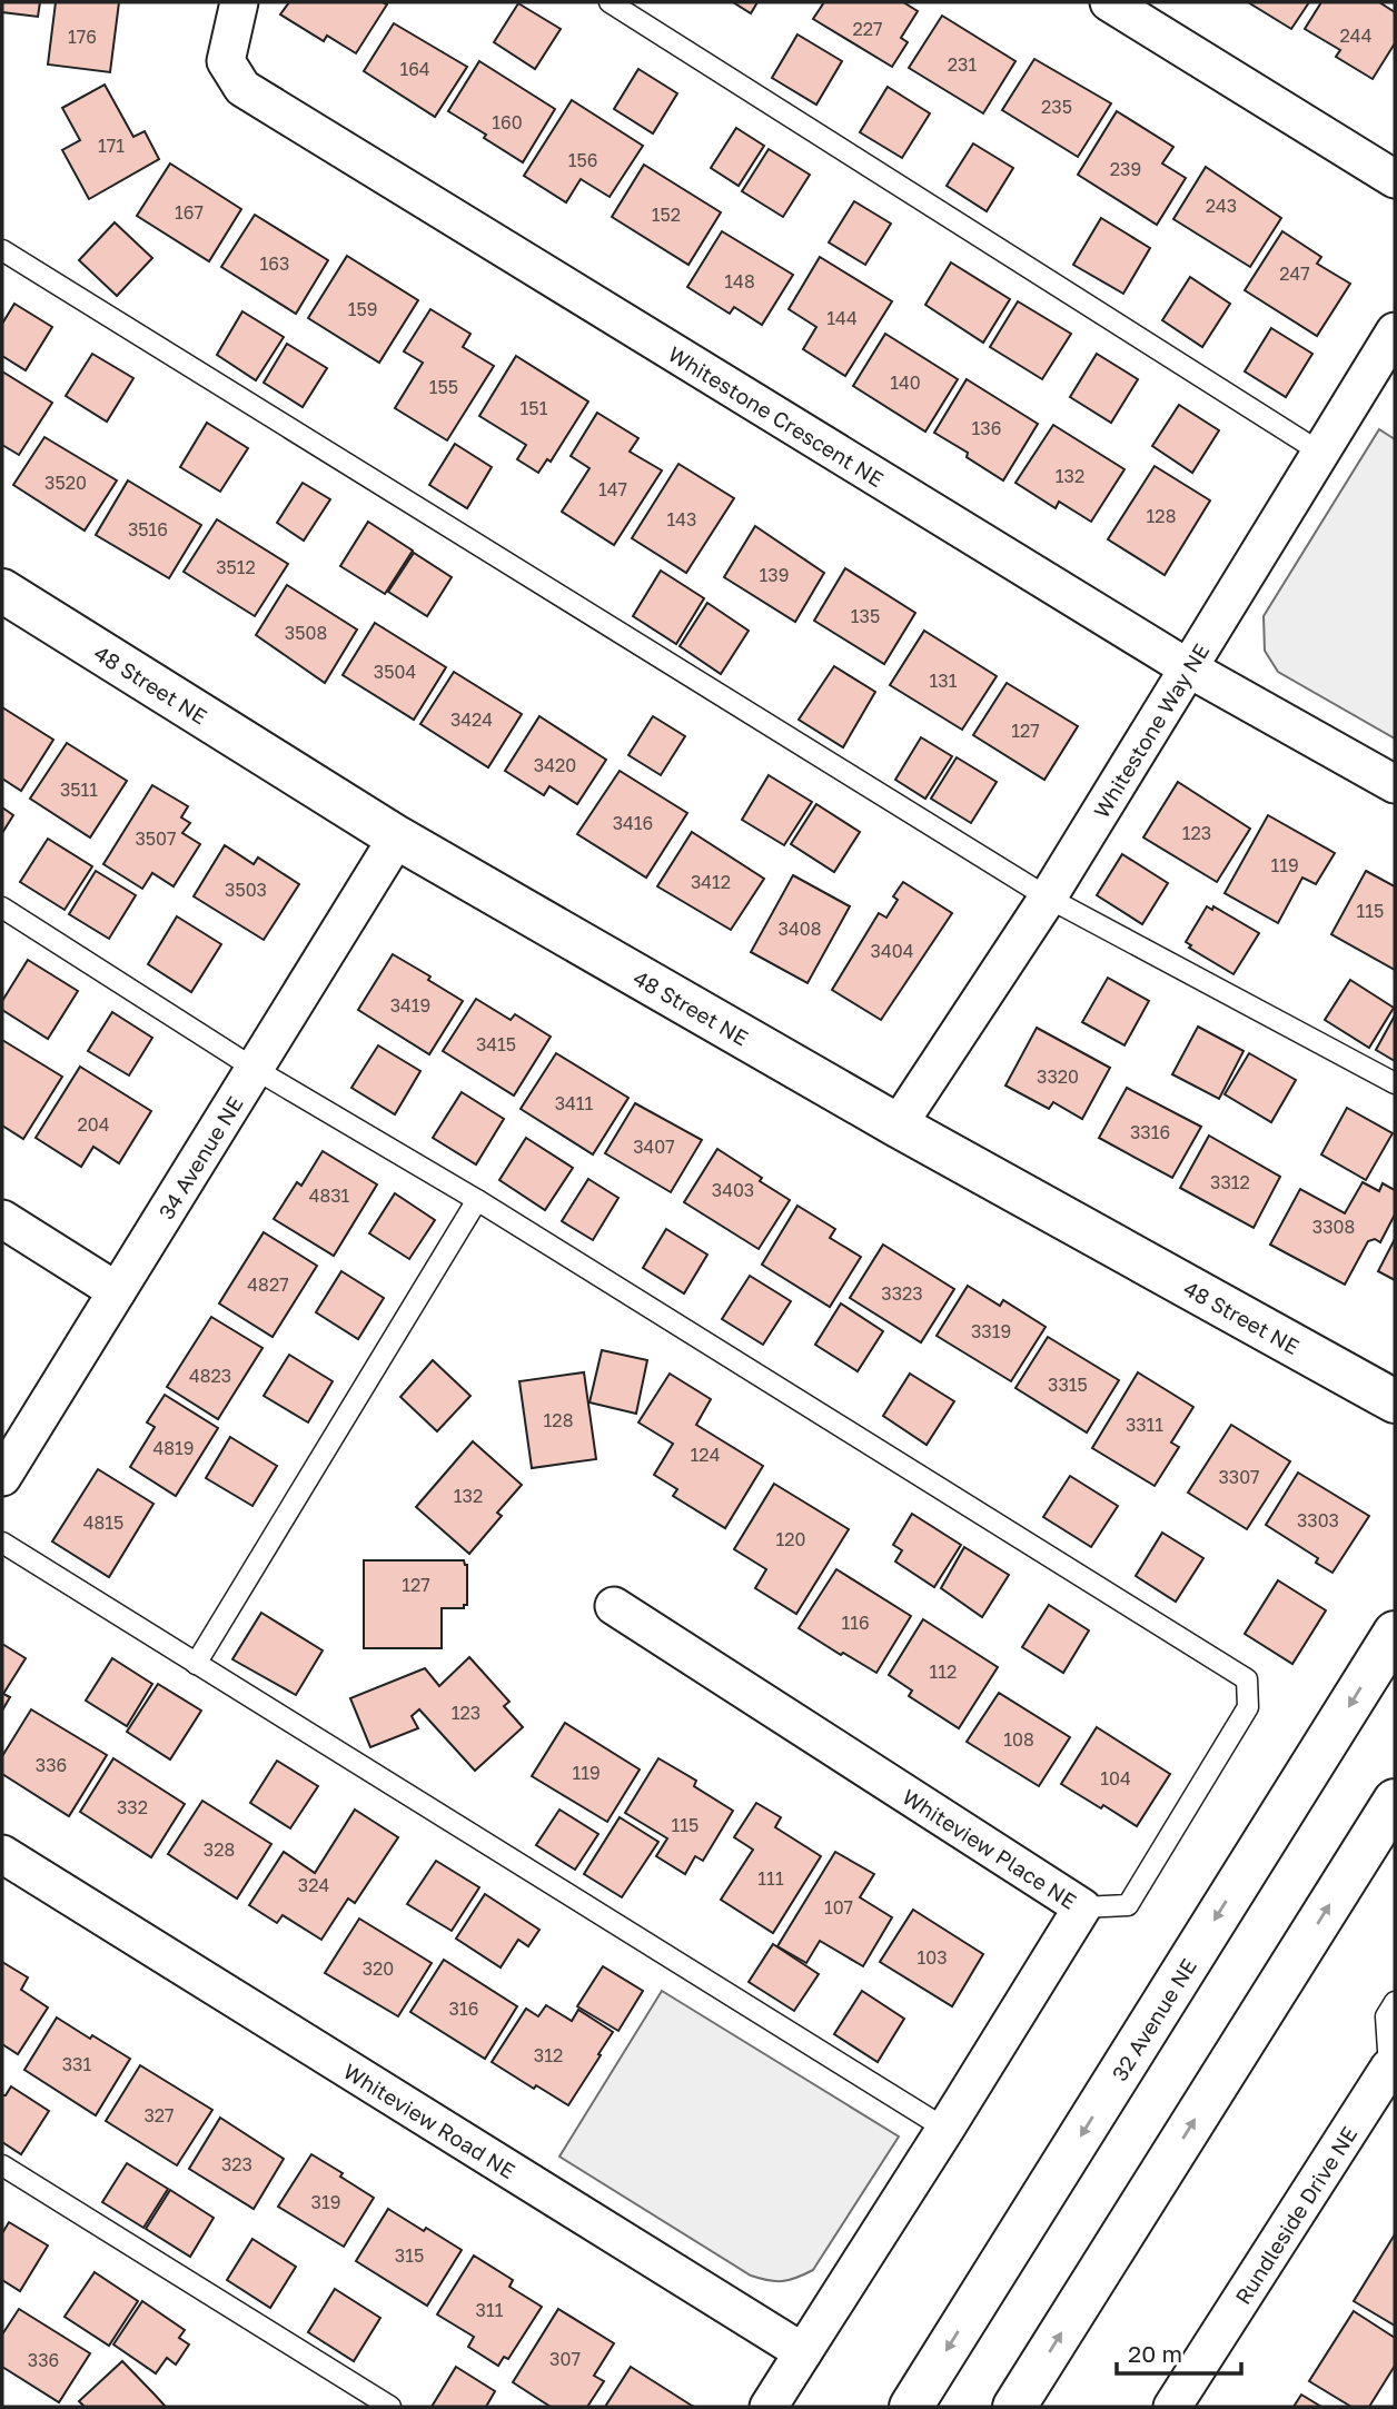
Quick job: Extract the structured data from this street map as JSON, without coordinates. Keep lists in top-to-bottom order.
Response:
{
  "streets": {
    "main road": ["48 Street NE", "32 Avenue NE"],
    "street": [
      "Whitestone Crescent NE",
      "Whitestone Way NE",
      "34 Avenue NE",
      "Whiteview Place NE",
      "Whiteview Road NE",
      "Rundleside Drive NE"
    ]
  },
  "crossings": [
    ["Whitestone Crescent NE", "Whitestone Way NE"],
    ["48 Street NE", "Whitestone Way NE"],
    ["48 Street NE", "34 Avenue NE"],
    ["Whiteview Place NE", "Whiteview Road NE"]
  ],
  "house_numbers": [
    "227",
    "244",
    "176",
    "231",
    "164",
    "235",
    "160",
    "171",
    "156",
    "239",
    "243",
    "167",
    "152",
    "163",
    "247",
    "148",
    "159",
    "144",
    "140",
    "155",
    "151",
    "136",
    "132",
    "3520",
    "147",
    "128",
    "143",
    "3516",
    "3512",
    "139",
    "135",
    "3508",
    "3504",
    "131",
    "3424",
    "127",
    "3420",
    "3511",
    "3416",
    "123",
    "3507",
    "119",
    "3412",
    "3503",
    "115",
    "3408",
    "3404",
    "3419",
    "3415",
    "3320",
    "3411",
    "204",
    "3316",
    "3407",
    "3312",
    "3403",
    "4831",
    "3308",
    "4827",
    "3323",
    "3319",
    "4823",
    "3315",
    "128",
    "3311",
    "4819",
    "124",
    "3307",
    "132",
    "3303",
    "4815",
    "120",
    "127",
    "116",
    "112",
    "123",
    "108",
    "336",
    "119",
    "104",
    "332",
    "115",
    "328",
    "111",
    "324",
    "107",
    "103",
    "320",
    "316",
    "312",
    "331",
    "327",
    "323",
    "319",
    "315",
    "311",
    "307",
    "336"
  ],
  "scale_bar": "20 m"
}
